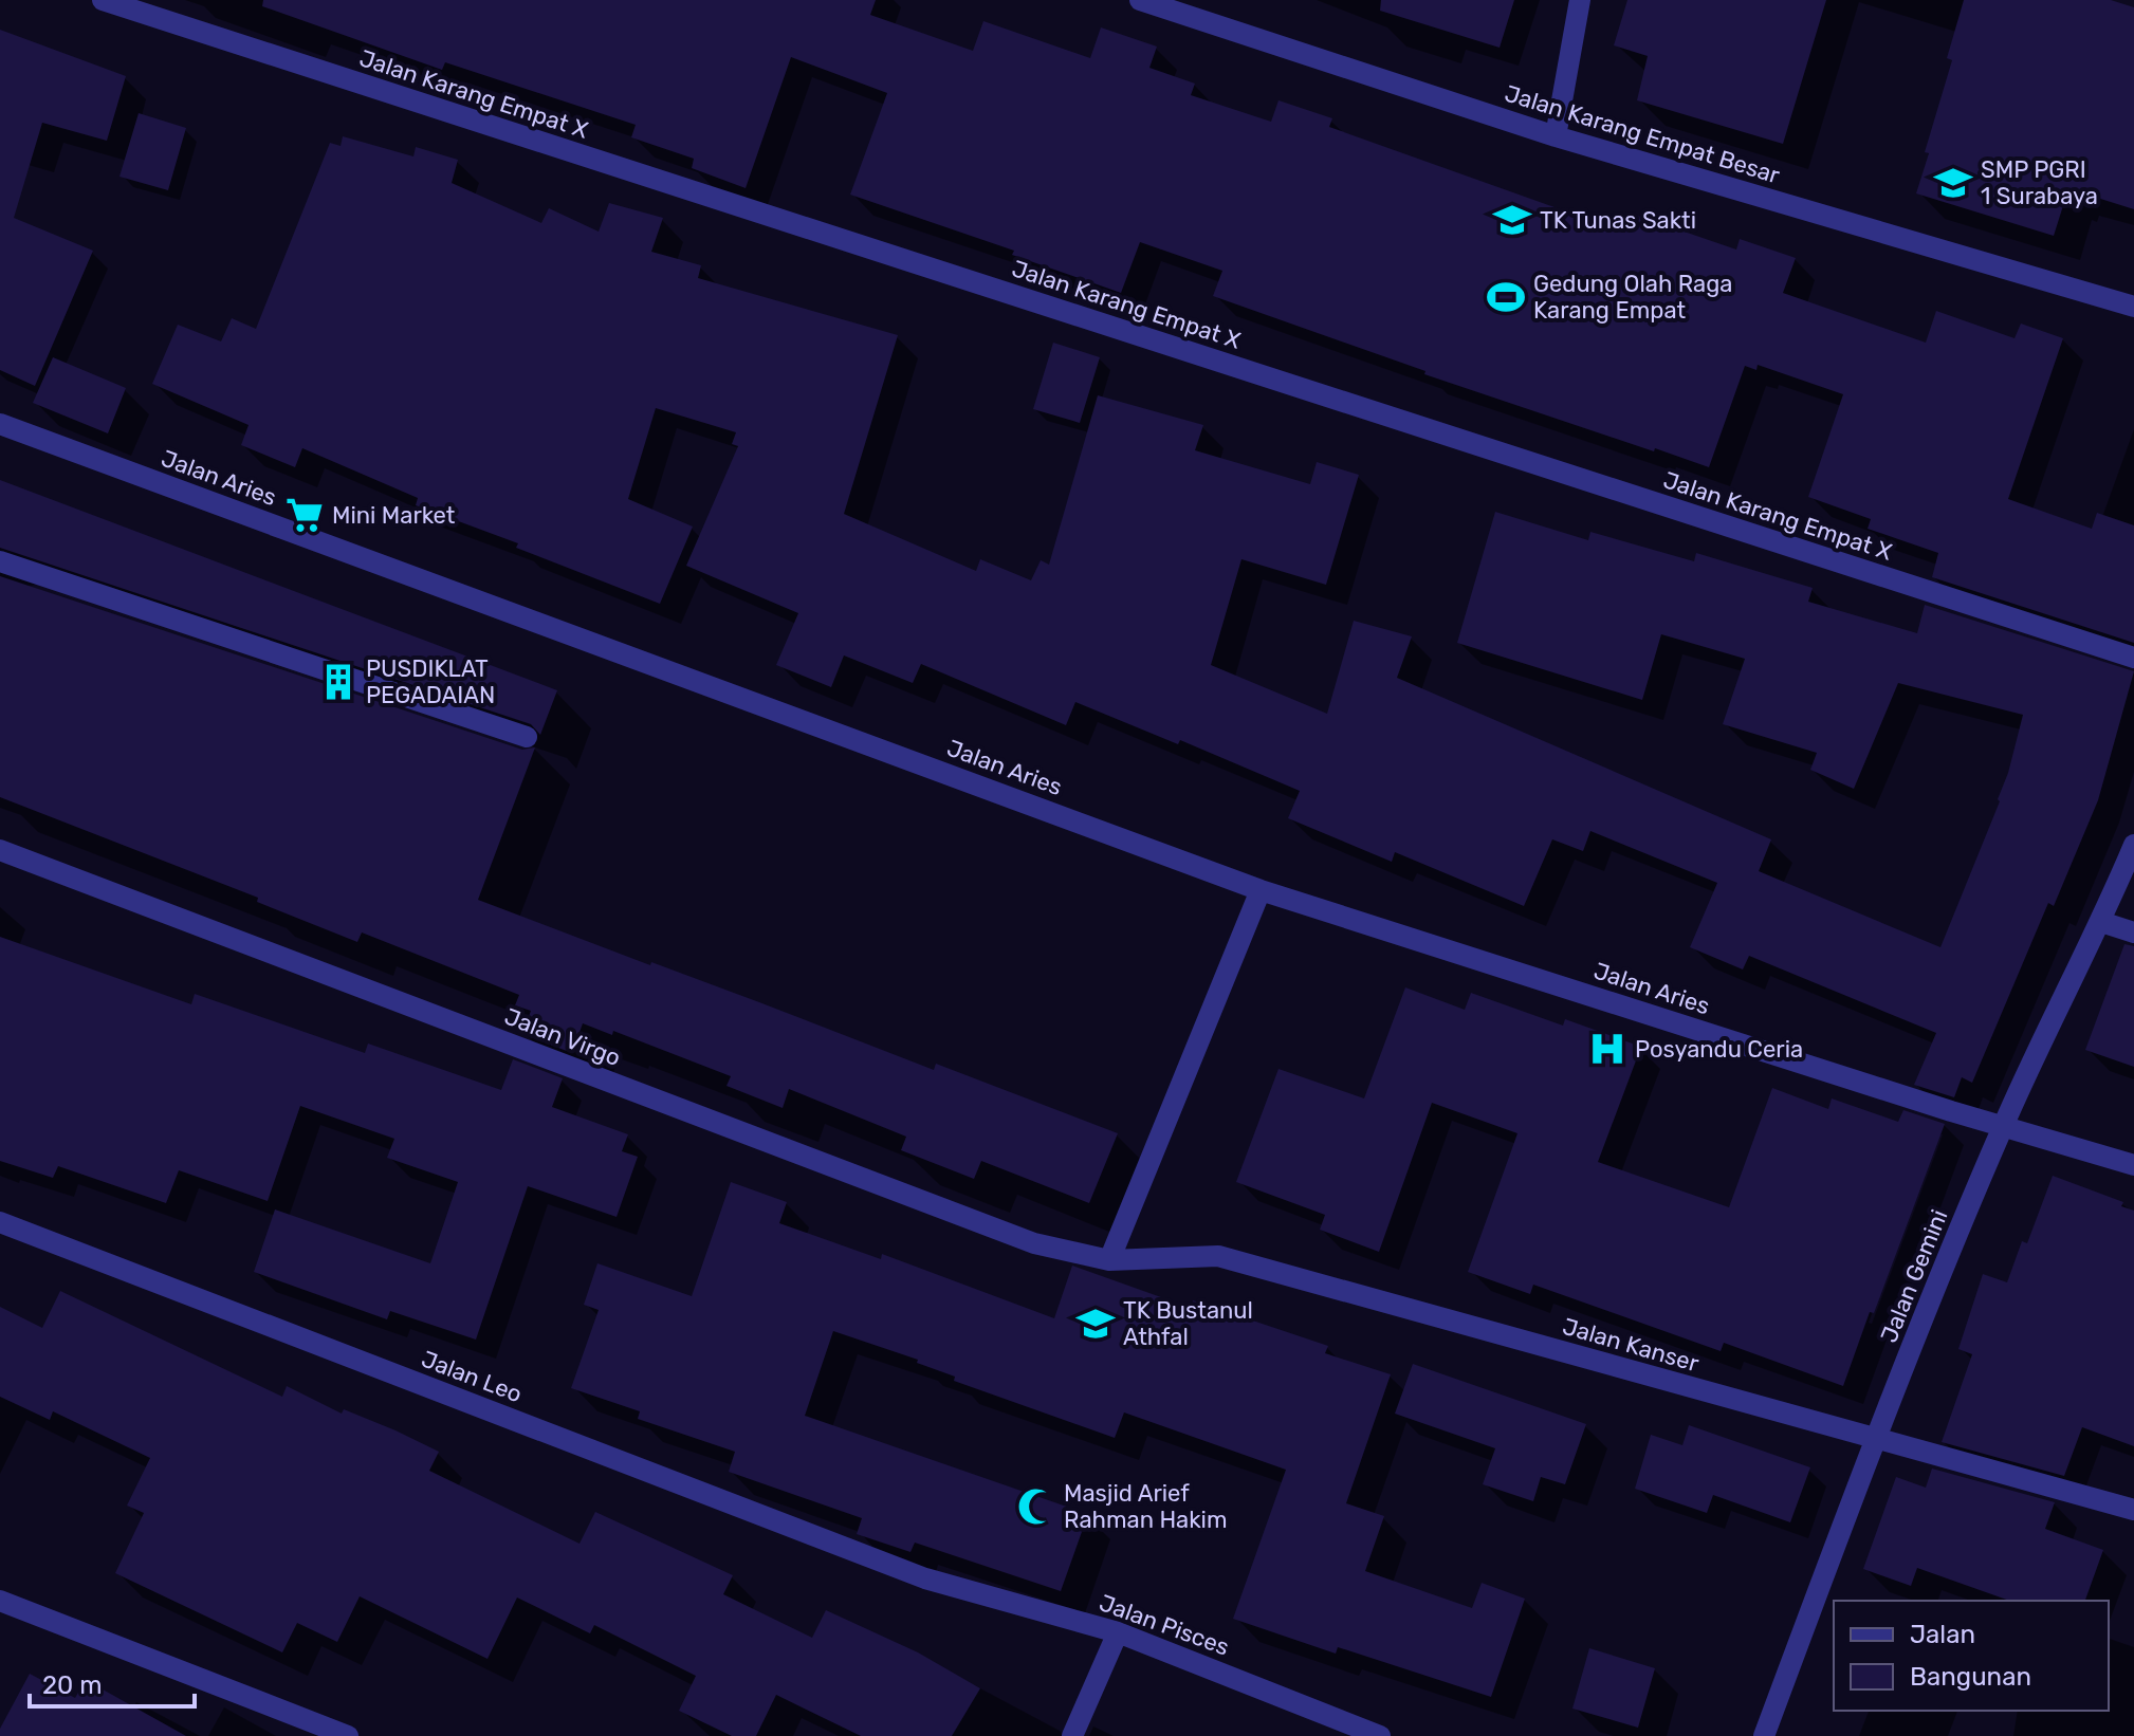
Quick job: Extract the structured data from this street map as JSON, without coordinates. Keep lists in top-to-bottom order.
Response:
{
  "streets": {
    "street": [
      "Jalan Karang Empat X",
      "Jalan Karang Empat Besar",
      "Jalan Aries",
      "Jalan Virgo",
      "Jalan Gemini",
      "Jalan Kanser",
      "Jalan Leo",
      "Jalan Pisces"
    ]
  },
  "crossings": [
    ["Jalan Aries", "Jalan Gemini"],
    ["Jalan Virgo", "Jalan Kanser"],
    ["Jalan Gemini", "Jalan Kanser"],
    ["Jalan Leo", "Jalan Pisces"]
  ],
  "places": {
    "school or university": ["SMP PGRI 1 Surabaya", "TK Tunas Sakti", "TK Bustanul Athfal"],
    "sports": ["Gedung Olah Raga Karang Empat"],
    "supermarket": ["Mini Market"],
    "building": ["PUSDIKLAT PEGADAIAN"],
    "hospital": ["Posyandu Ceria"],
    "mosque": ["Masjid Arief Rahman Hakim"]
  },
  "legend": ["Jalan", "Bangunan"],
  "scale_bar": "20 m"
}
